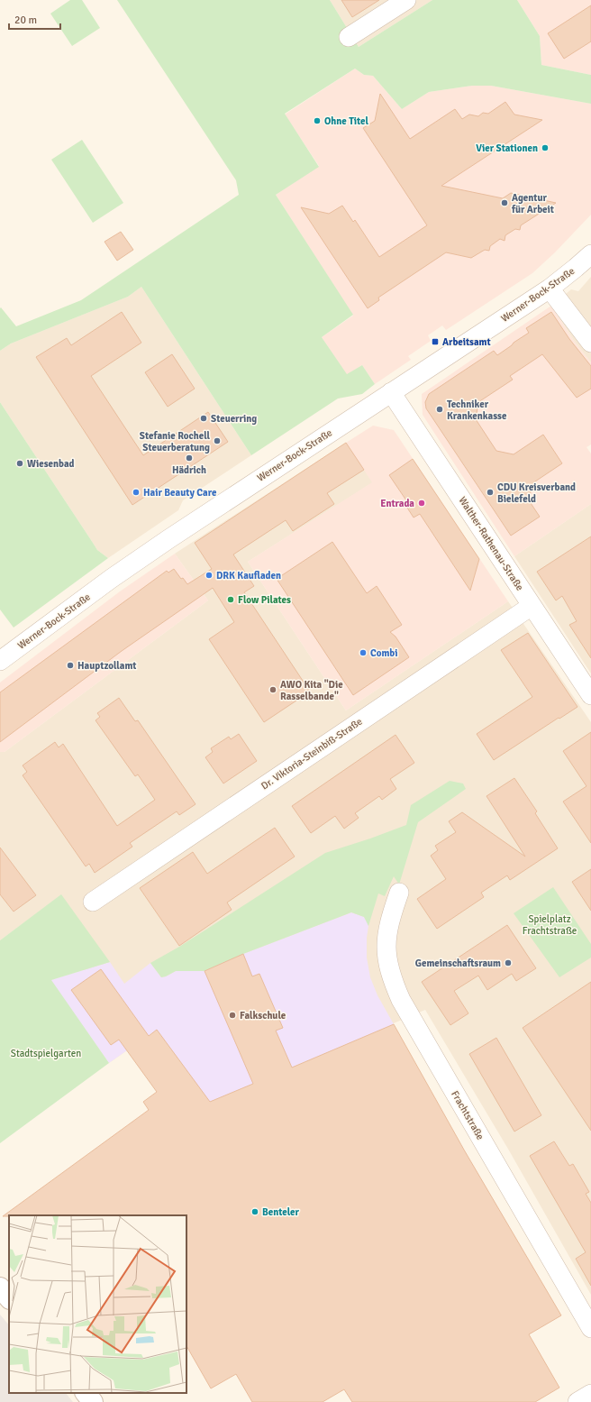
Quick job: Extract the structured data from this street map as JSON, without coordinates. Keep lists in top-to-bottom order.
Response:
{
  "streets": {
    "street": [
      "Werner-Bock-Straße",
      "Walther-Rathenau-Straße",
      "Dr. Viktoria-Steinbiß-Straße",
      "Frachtstraße"
    ]
  },
  "crossings": [
    ["Werner-Bock-Straße", "Walther-Rathenau-Straße"],
    ["Walther-Rathenau-Straße", "Dr. Viktoria-Steinbiß-Straße"]
  ],
  "parks": ["Spielplatz Frachtstraße", "Stadtspielgarten"],
  "places": {
    "other": [
      "Ohne Titel",
      "Vier Stationen",
      "Agentur für Arbeit",
      "Techniker Krankenkasse",
      "Steuerring",
      "Stefanie Rochell Steuerberatung",
      "Hädrich",
      "Wiesenbad",
      "Hair Beauty Care",
      "CDU Kreisverband Bielefeld",
      "Entrada",
      "DRK Kaufladen",
      "Flow Pilates",
      "Combi",
      "Hauptzollamt",
      "AWO Kita \"Die Rasselbande\"",
      "Gemeinschaftsraum",
      "Falkschule",
      "Benteler"
    ],
    "transit": ["Arbeitsamt"]
  },
  "scale_bar": "20 m"
}
